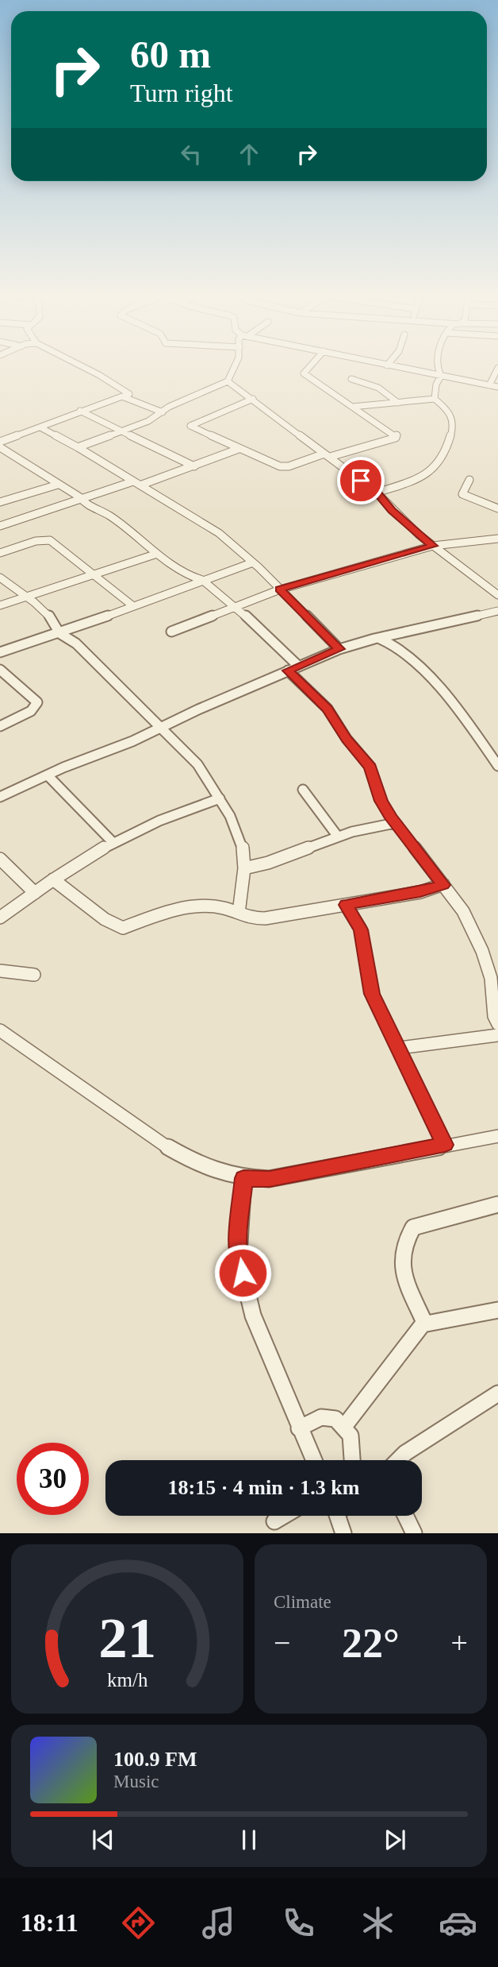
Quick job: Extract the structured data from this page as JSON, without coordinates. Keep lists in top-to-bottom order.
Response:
{
  "page": {
    "turn": ["60 m", "Turn right"],
    "limit": "30",
    "trip": "18:15 · 4 min · 1.3 km",
    "tile": "Climate",
    "heat": ["−", "22°", "+"],
    "song": ["100.9 FM", "Music"],
    "tabs": "18:11",
    "gauge": ["21", "km/h"]
  }
}
